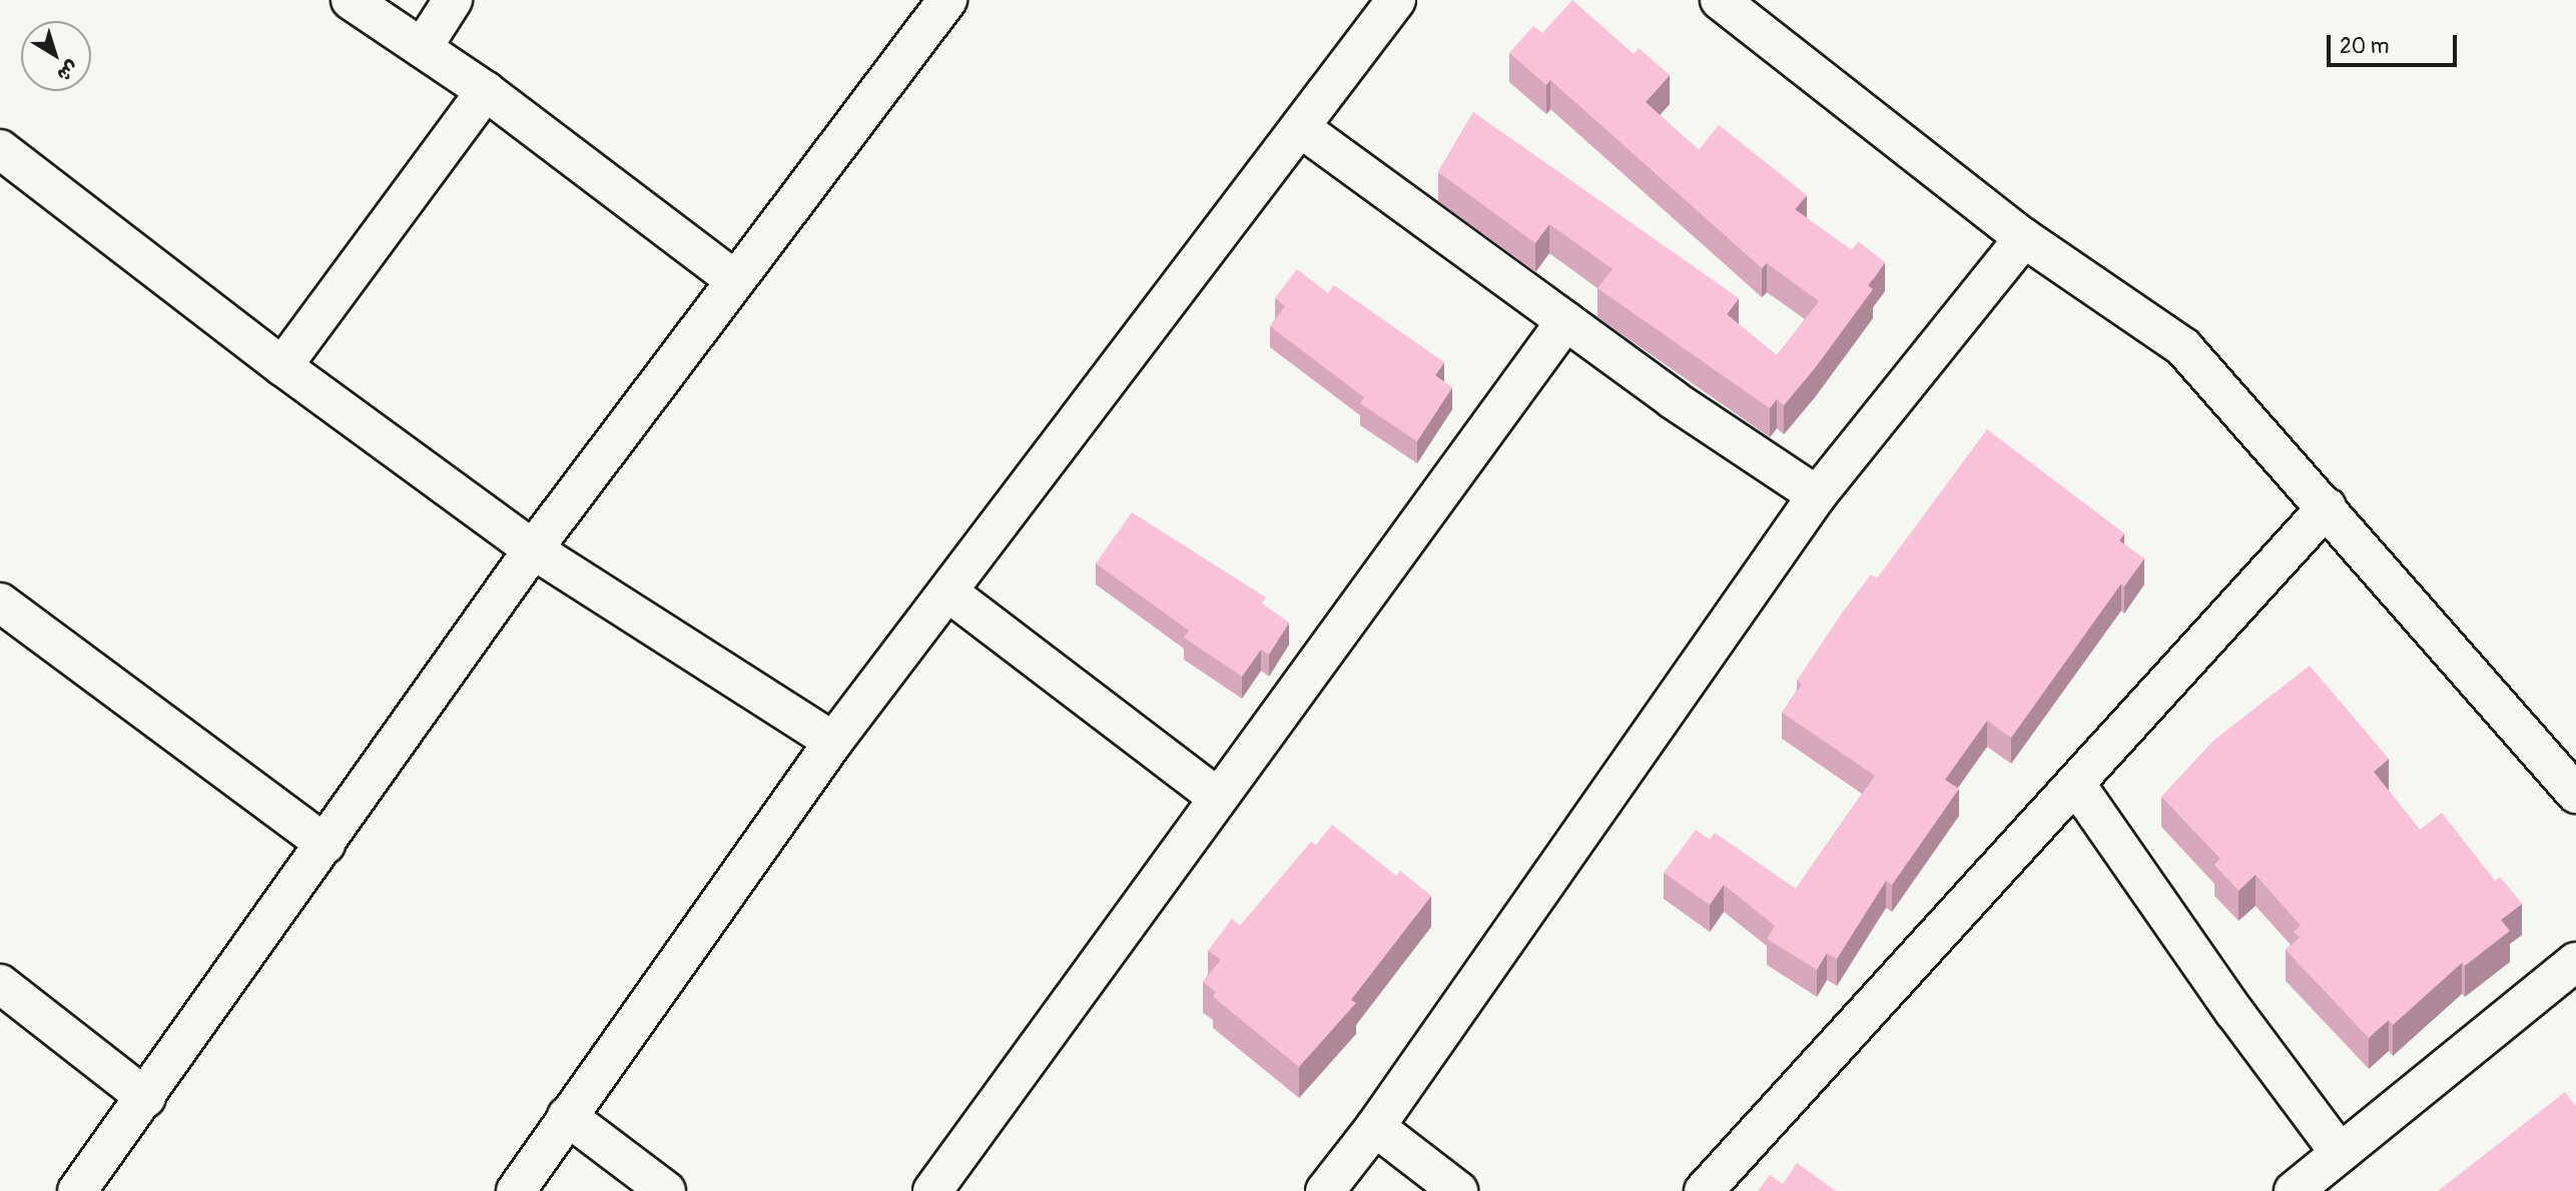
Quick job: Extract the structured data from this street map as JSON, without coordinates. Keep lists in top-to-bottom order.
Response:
{
  "scale_bar": "20 m",
  "north": "bottom right"
}
